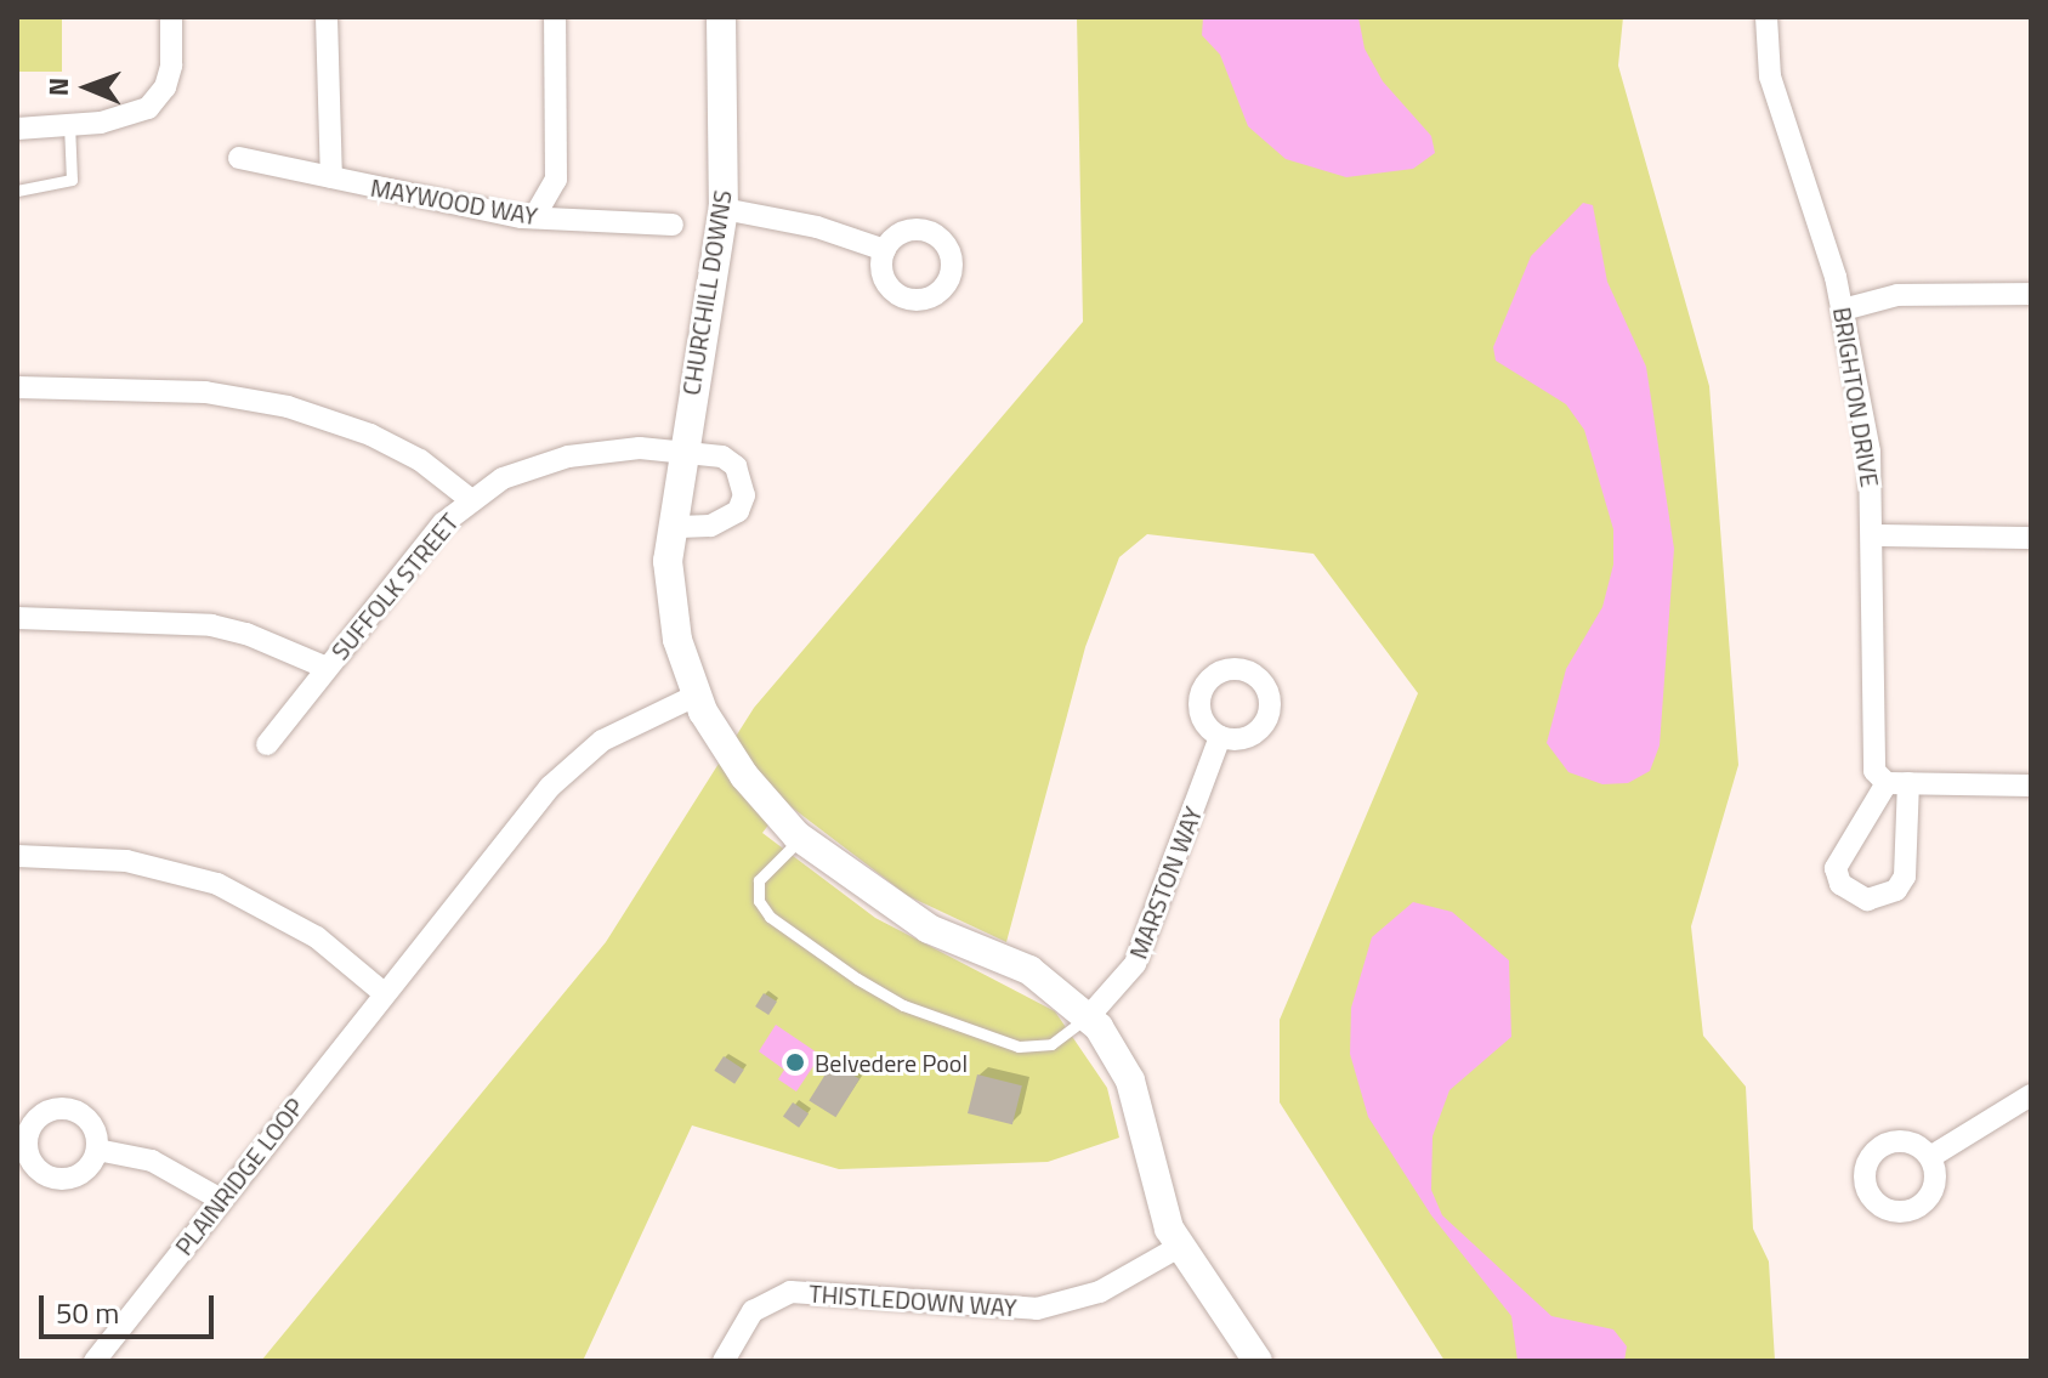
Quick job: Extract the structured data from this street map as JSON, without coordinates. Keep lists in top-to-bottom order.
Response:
{
  "streets": {
    "street": [
      "MAYWOOD WAY",
      "CHURCHILL DOWNS",
      "BRIGHTON DRIVE",
      "SUFFOLK STREET",
      "MARSTON WAY",
      "PLAINRIDGE LOOP",
      "THISTLEDOWN WAY"
    ]
  },
  "crossings": [
    ["CHURCHILL DOWNS", "SUFFOLK STREET"],
    ["CHURCHILL DOWNS", "MARSTON WAY"],
    ["CHURCHILL DOWNS", "PLAINRIDGE LOOP"],
    ["CHURCHILL DOWNS", "THISTLEDOWN WAY"]
  ],
  "places": ["Belvedere Pool"],
  "scale_bar": "50 m",
  "north": "left"
}
